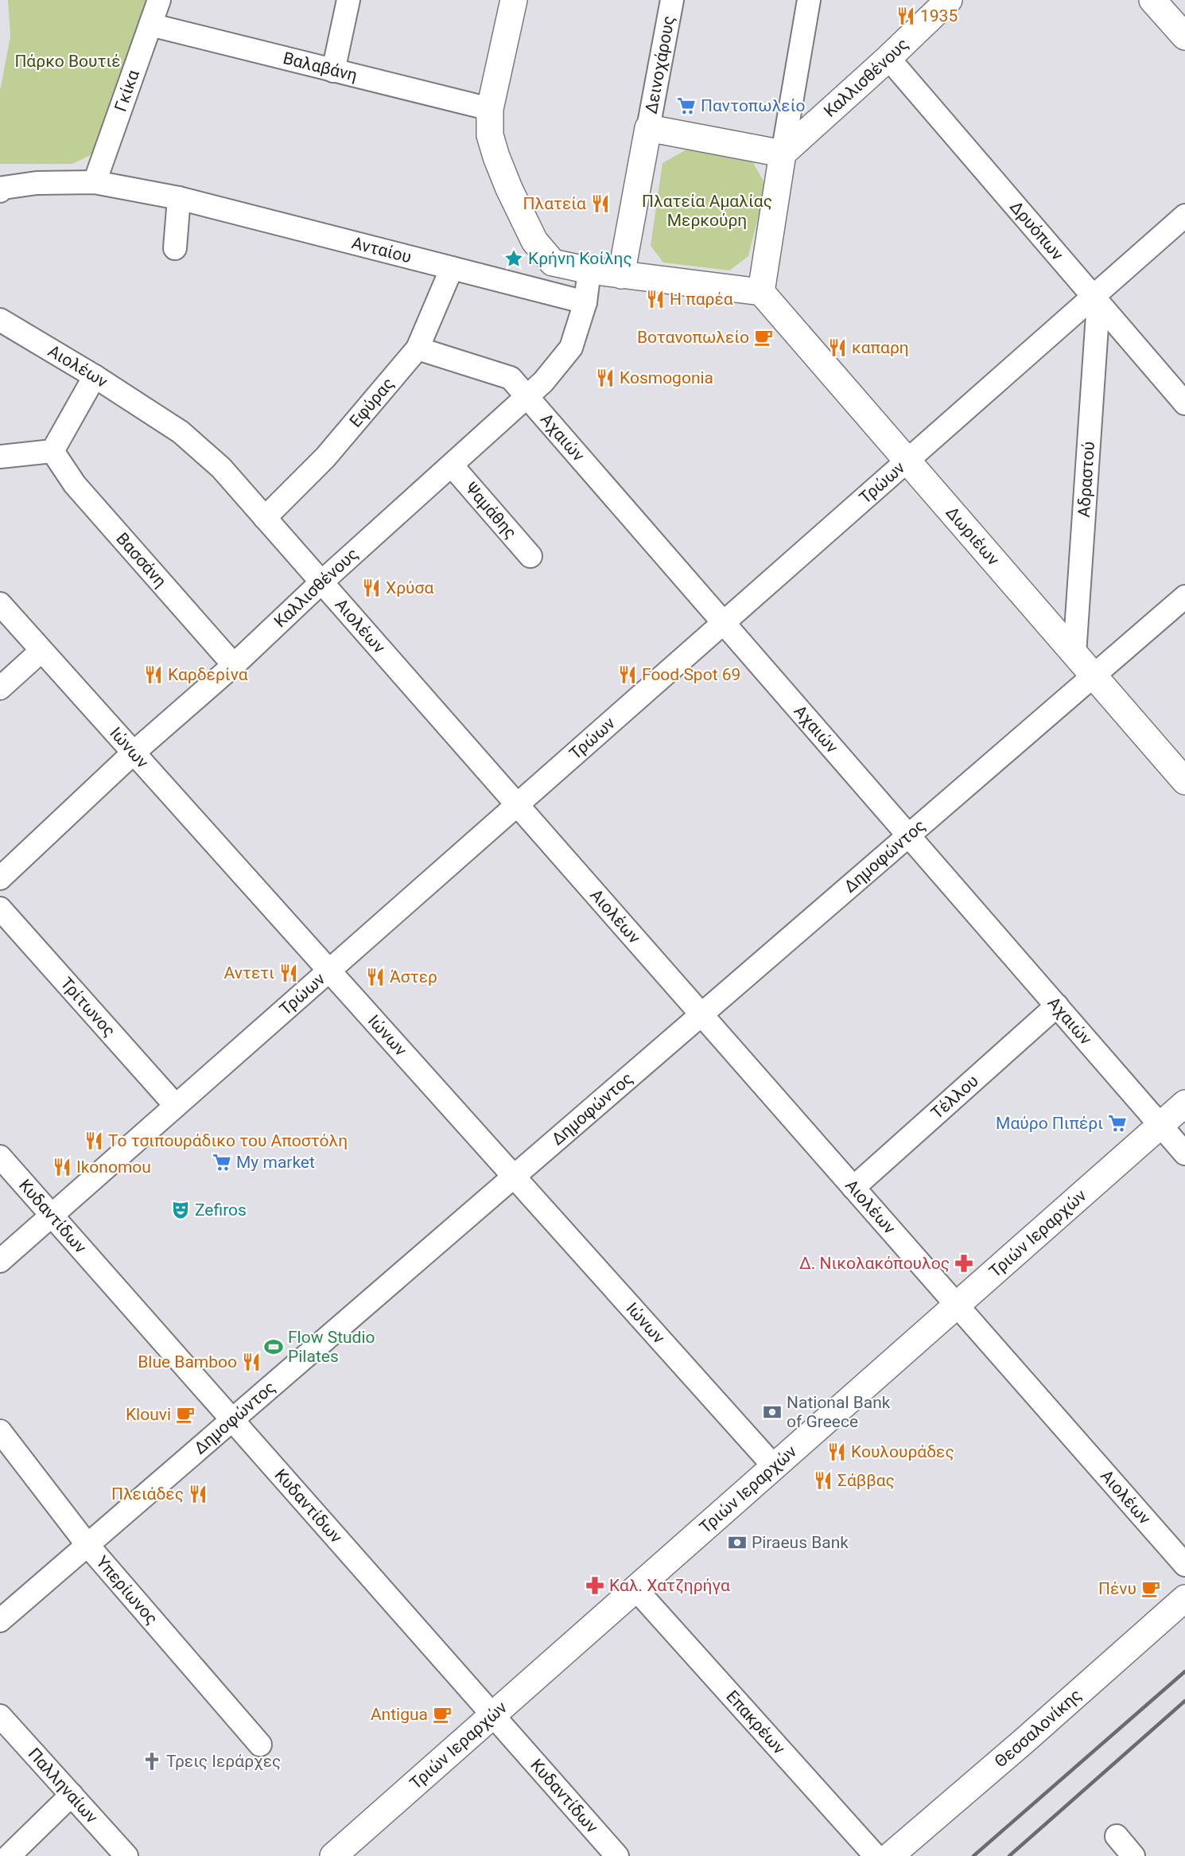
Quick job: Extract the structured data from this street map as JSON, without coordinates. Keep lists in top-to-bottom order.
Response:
{
  "streets": {
    "street": [
      "Δεινοχάρους",
      "Βαλαβάνη",
      "Καλλισθένους",
      "Γκίκα",
      "Δρυόπων",
      "Ανταίου",
      "Αιολέων",
      "Εφύρας",
      "Αχαιών",
      "Αδραστού",
      "Τρώων",
      "Ψαμάθης",
      "Δωριέων",
      "Βασσάνη",
      "Ιώνων",
      "Δημοφώντος",
      "Τρίτωνος",
      "Τέλλου",
      "Κυδαντίδων",
      "Τριών Ιεραρχών",
      "Υπερίωνος",
      "Επακρέων",
      "Θεσσαλονίκης",
      "Παλληναίων"
    ]
  },
  "crossings": [
    ["Βαλαβάνη", "Γκίκα"],
    ["Καλλισθένους", "Δρυόπων"],
    ["Καλλισθένους", "Ανταίου"],
    ["Καλλισθένους", "Αιολέων"],
    ["Καλλισθένους", "Αχαιών"],
    ["Καλλισθένους", "Ψαμάθης"],
    ["Καλλισθένους", "Βασσάνη"],
    ["Καλλισθένους", "Ιώνων"],
    ["Γκίκα", "Ανταίου"],
    ["Δρυόπων", "Αδραστού"],
    ["Δρυόπων", "Τρώων"],
    ["Ανταίου", "Εφύρας"],
    ["Αιολέων", "Εφύρας"],
    ["Αιολέων", "Τρώων"],
    ["Αιολέων", "Δημοφώντος"],
    ["Αιολέων", "Τέλλου"],
    ["Αιολέων", "Τριών Ιεραρχών"],
    ["Εφύρας", "Αχαιών"],
    ["Αχαιών", "Τρώων"],
    ["Αχαιών", "Δημοφώντος"],
    ["Αχαιών", "Τέλλου"],
    ["Αχαιών", "Τριών Ιεραρχών"],
    ["Αδραστού", "Τρώων"],
    ["Αδραστού", "Δωριέων"],
    ["Τρώων", "Δωριέων"],
    ["Τρώων", "Ιώνων"],
    ["Τρώων", "Τρίτωνος"],
    ["Τρώων", "Κυδαντίδων"],
    ["Δωριέων", "Δημοφώντος"],
    ["Ιώνων", "Δημοφώντος"],
    ["Ιώνων", "Τριών Ιεραρχών"],
    ["Δημοφώντος", "Κυδαντίδων"],
    ["Δημοφώντος", "Υπερίωνος"],
    ["Κυδαντίδων", "Τριών Ιεραρχών"],
    ["Τριών Ιεραρχών", "Επακρέων"]
  ],
  "parks": ["Πάρκο Βουτιέ", "Πλατεία Αμαλίας Μερκούρη"],
  "places": {
    "restaurant": [
      "1935",
      "Πλατεία",
      "Η παρέα",
      "καπαρη",
      "Kosmogonia",
      "Χρύσα",
      "Καρδερίνα",
      "Food Spot 69",
      "Αντετι",
      "Άστερ",
      "Το τσιπουράδικο του Αποστόλη",
      "Ikonomou",
      "Blue Bamboo",
      "Κουλουράδες",
      "Σάββας",
      "Πλειάδες"
    ],
    "supermarket": ["Παντοπωλείο", "Μαύρο Πιπέρι", "My market"],
    "place": ["Κρήνη Κοίλης"],
    "cafe": [
      "Βοτανοπωλείο",
      "Klouvi",
      "Πένυ",
      "Antigua"
    ],
    "theatre": ["Zefiros"],
    "pharmacy": ["Δ. Νικολακόπουλος", "Καλ. Χατζηρήγα"],
    "sports": ["Flow Studio Pilates"],
    "bank": ["National Bank of Greece", "Piraeus Bank"],
    "church": ["Τρεις Ιεράρχες"]
  }
}
